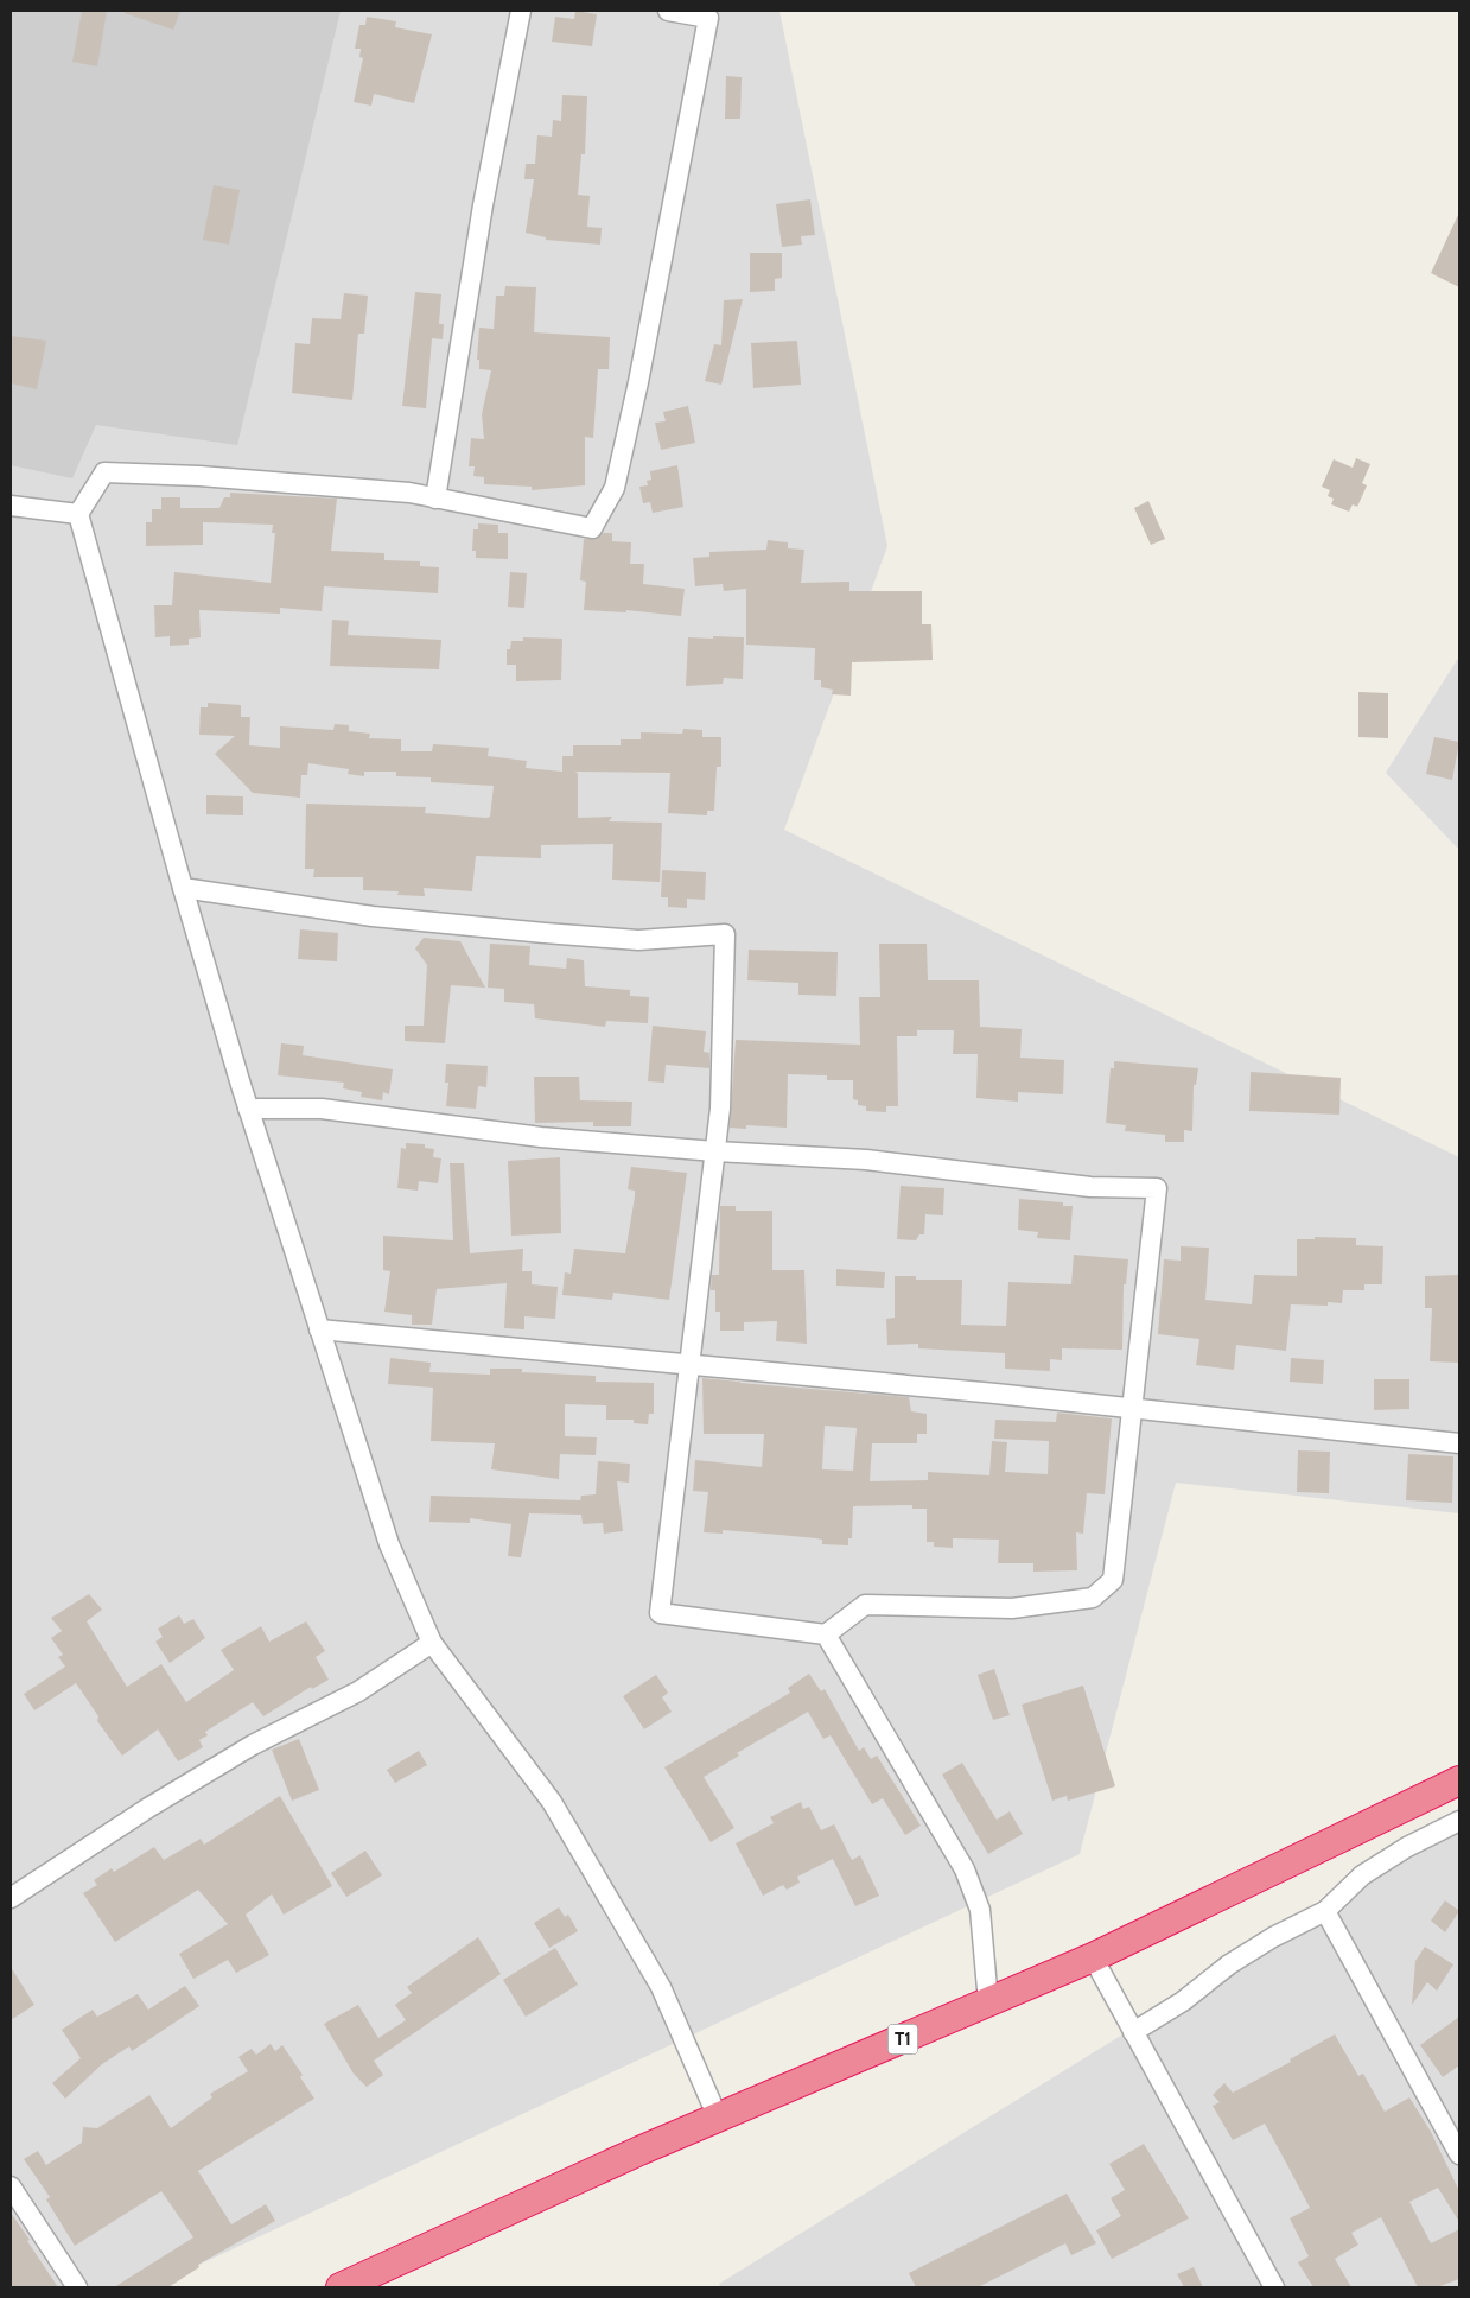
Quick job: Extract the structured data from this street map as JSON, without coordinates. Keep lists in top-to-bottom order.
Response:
{
  "streets": {
    "highway": ["T1"]
  }
}
